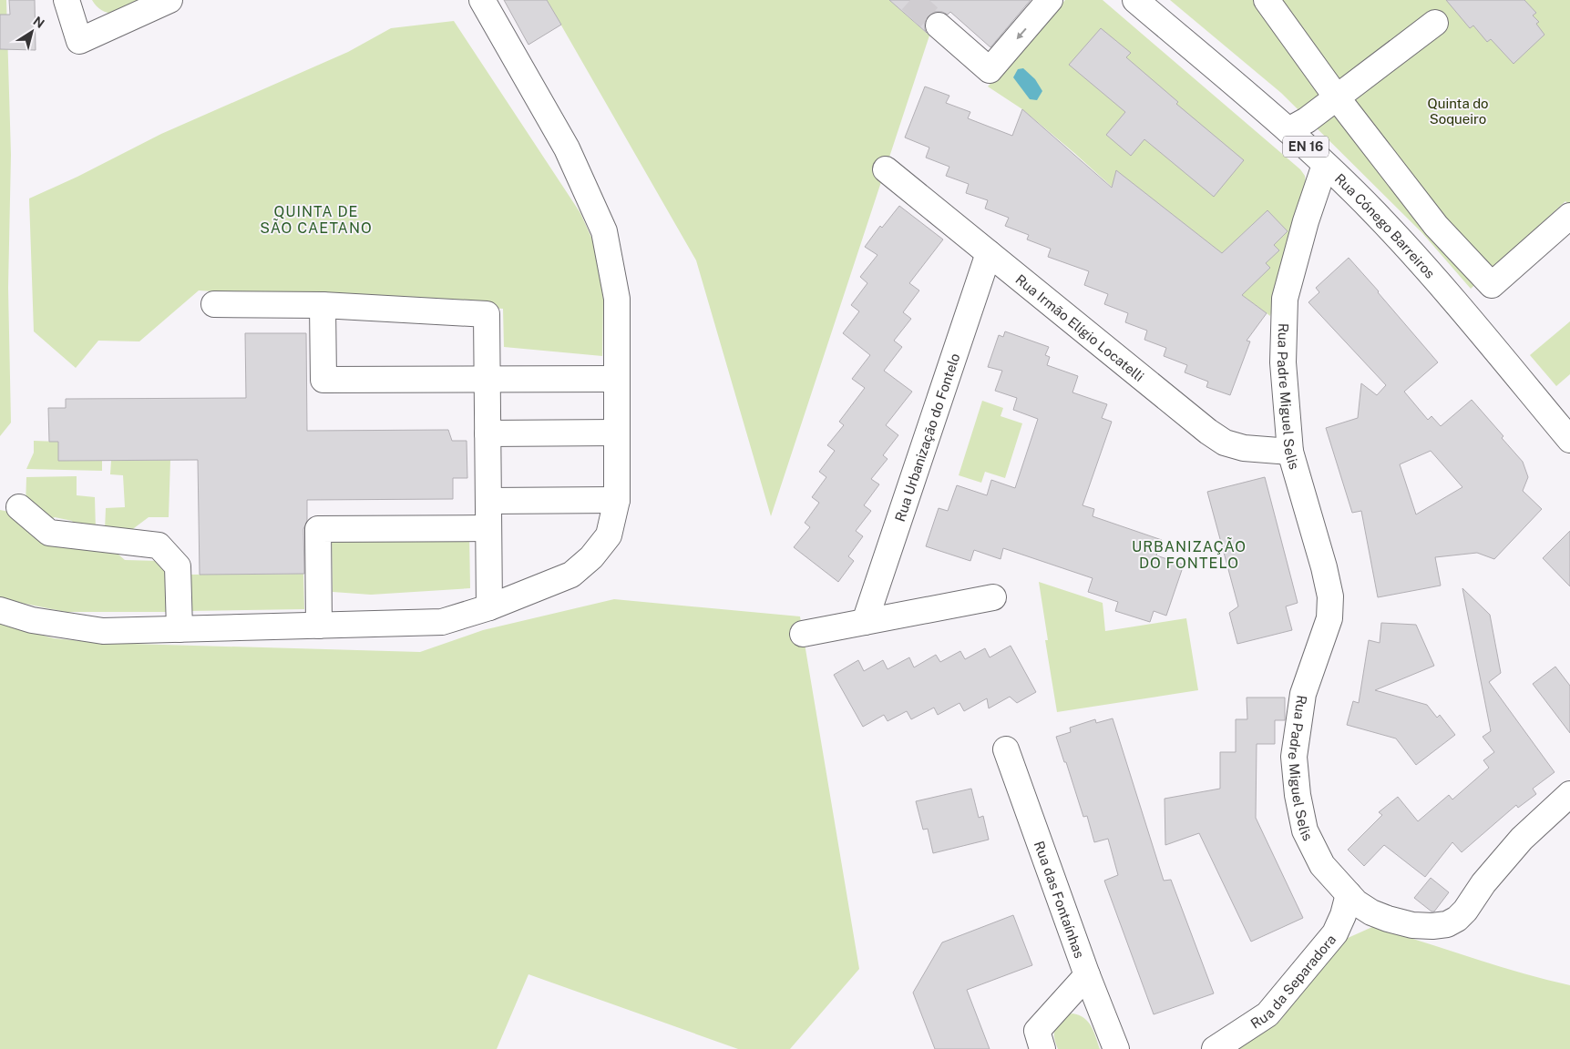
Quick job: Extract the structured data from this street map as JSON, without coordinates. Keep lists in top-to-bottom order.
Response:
{
  "streets": {
    "street": [
      "EN 16",
      "Rua Cónego Barreiros",
      "Rua Irmão Elígio Locatelli",
      "Rua Padre Miguel Selis",
      "Rua Urbanização do Fontelo",
      "Rua das Fontaínhas",
      "Rua da Separadora"
    ]
  },
  "crossings": [
    ["Rua Cónego Barreiros", "Rua Padre Miguel Selis"],
    ["Rua Irmão Elígio Locatelli", "Rua Padre Miguel Selis"],
    ["Rua Irmão Elígio Locatelli", "Rua Urbanização do Fontelo"],
    ["Rua Padre Miguel Selis", "Rua da Separadora"]
  ],
  "districts": ["QUINTA DE SÃO CAETANO", "URBANIZAÇÃO DO FONTELO"],
  "parks": ["Quinta do Soqueiro"],
  "north": "top right"
}
